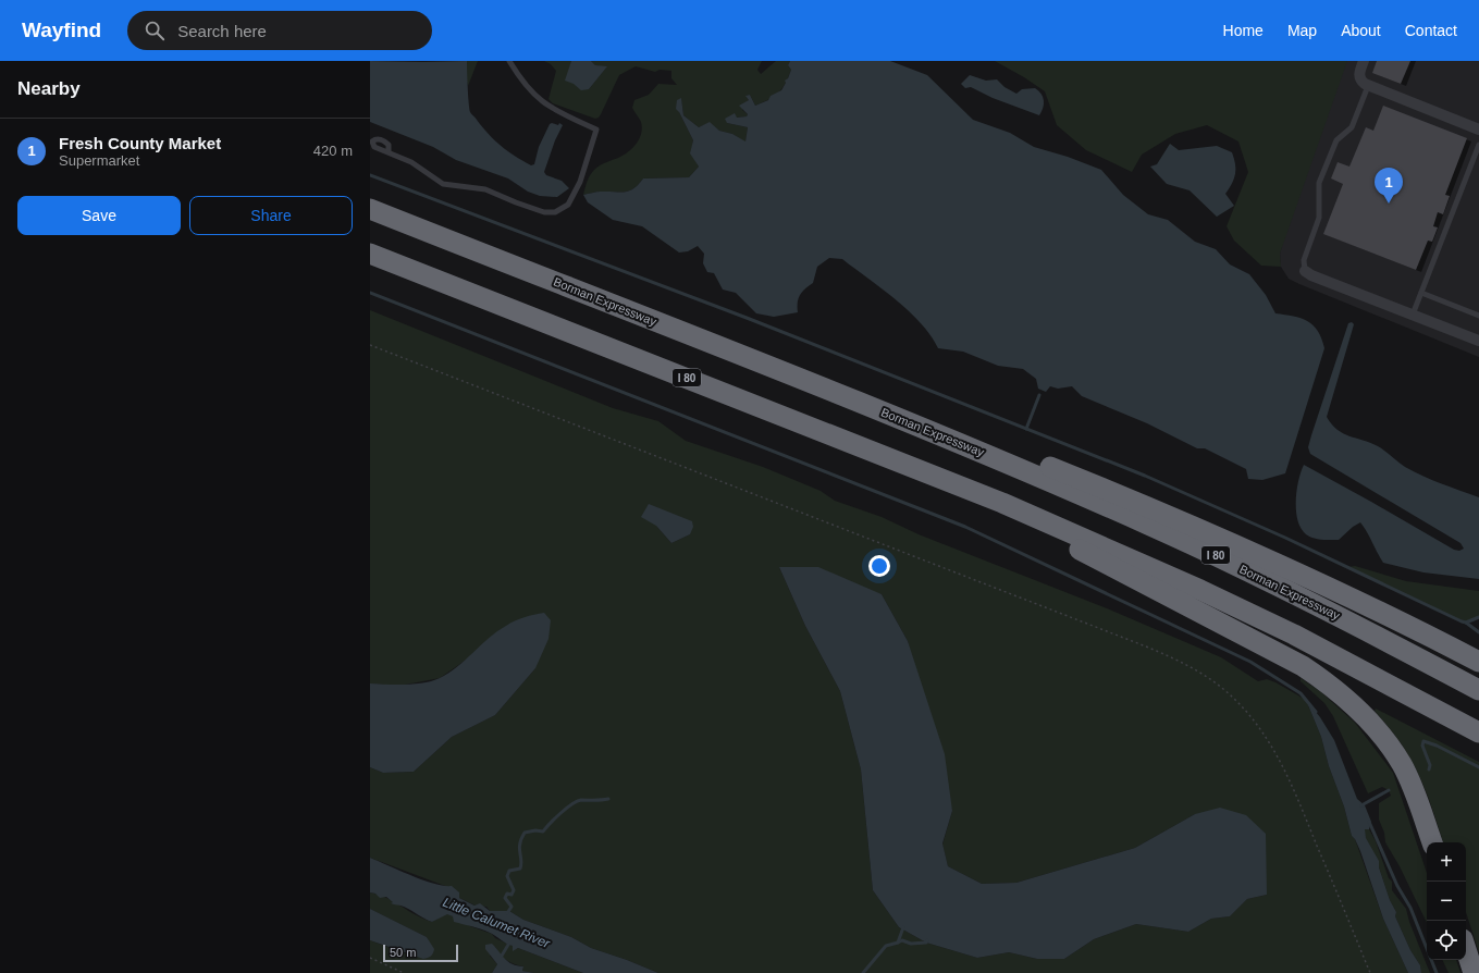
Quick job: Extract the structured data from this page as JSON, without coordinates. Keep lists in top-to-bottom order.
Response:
{
  "streets": {
    "highway": ["Borman Expressway", "I 80"]
  },
  "water": ["Little Calumet River"],
  "scale_bar": "50 m",
  "page": {
    "header": "Wayfind",
    "search": "Search here",
    "nav": [
      "Home",
      "Map",
      "About",
      "Contact"
    ],
    "heading": "Nearby",
    "list": [
      {
        "mark": "1",
        "name": "Fresh County Market",
        "note": "Supermarket",
        "value": "420 m"
      }
    ],
    "pins": "1",
    "buttons": ["Save", "Share"],
    "map_buttons": ["+", "−"],
    "scale": "50 m"
  }
}
